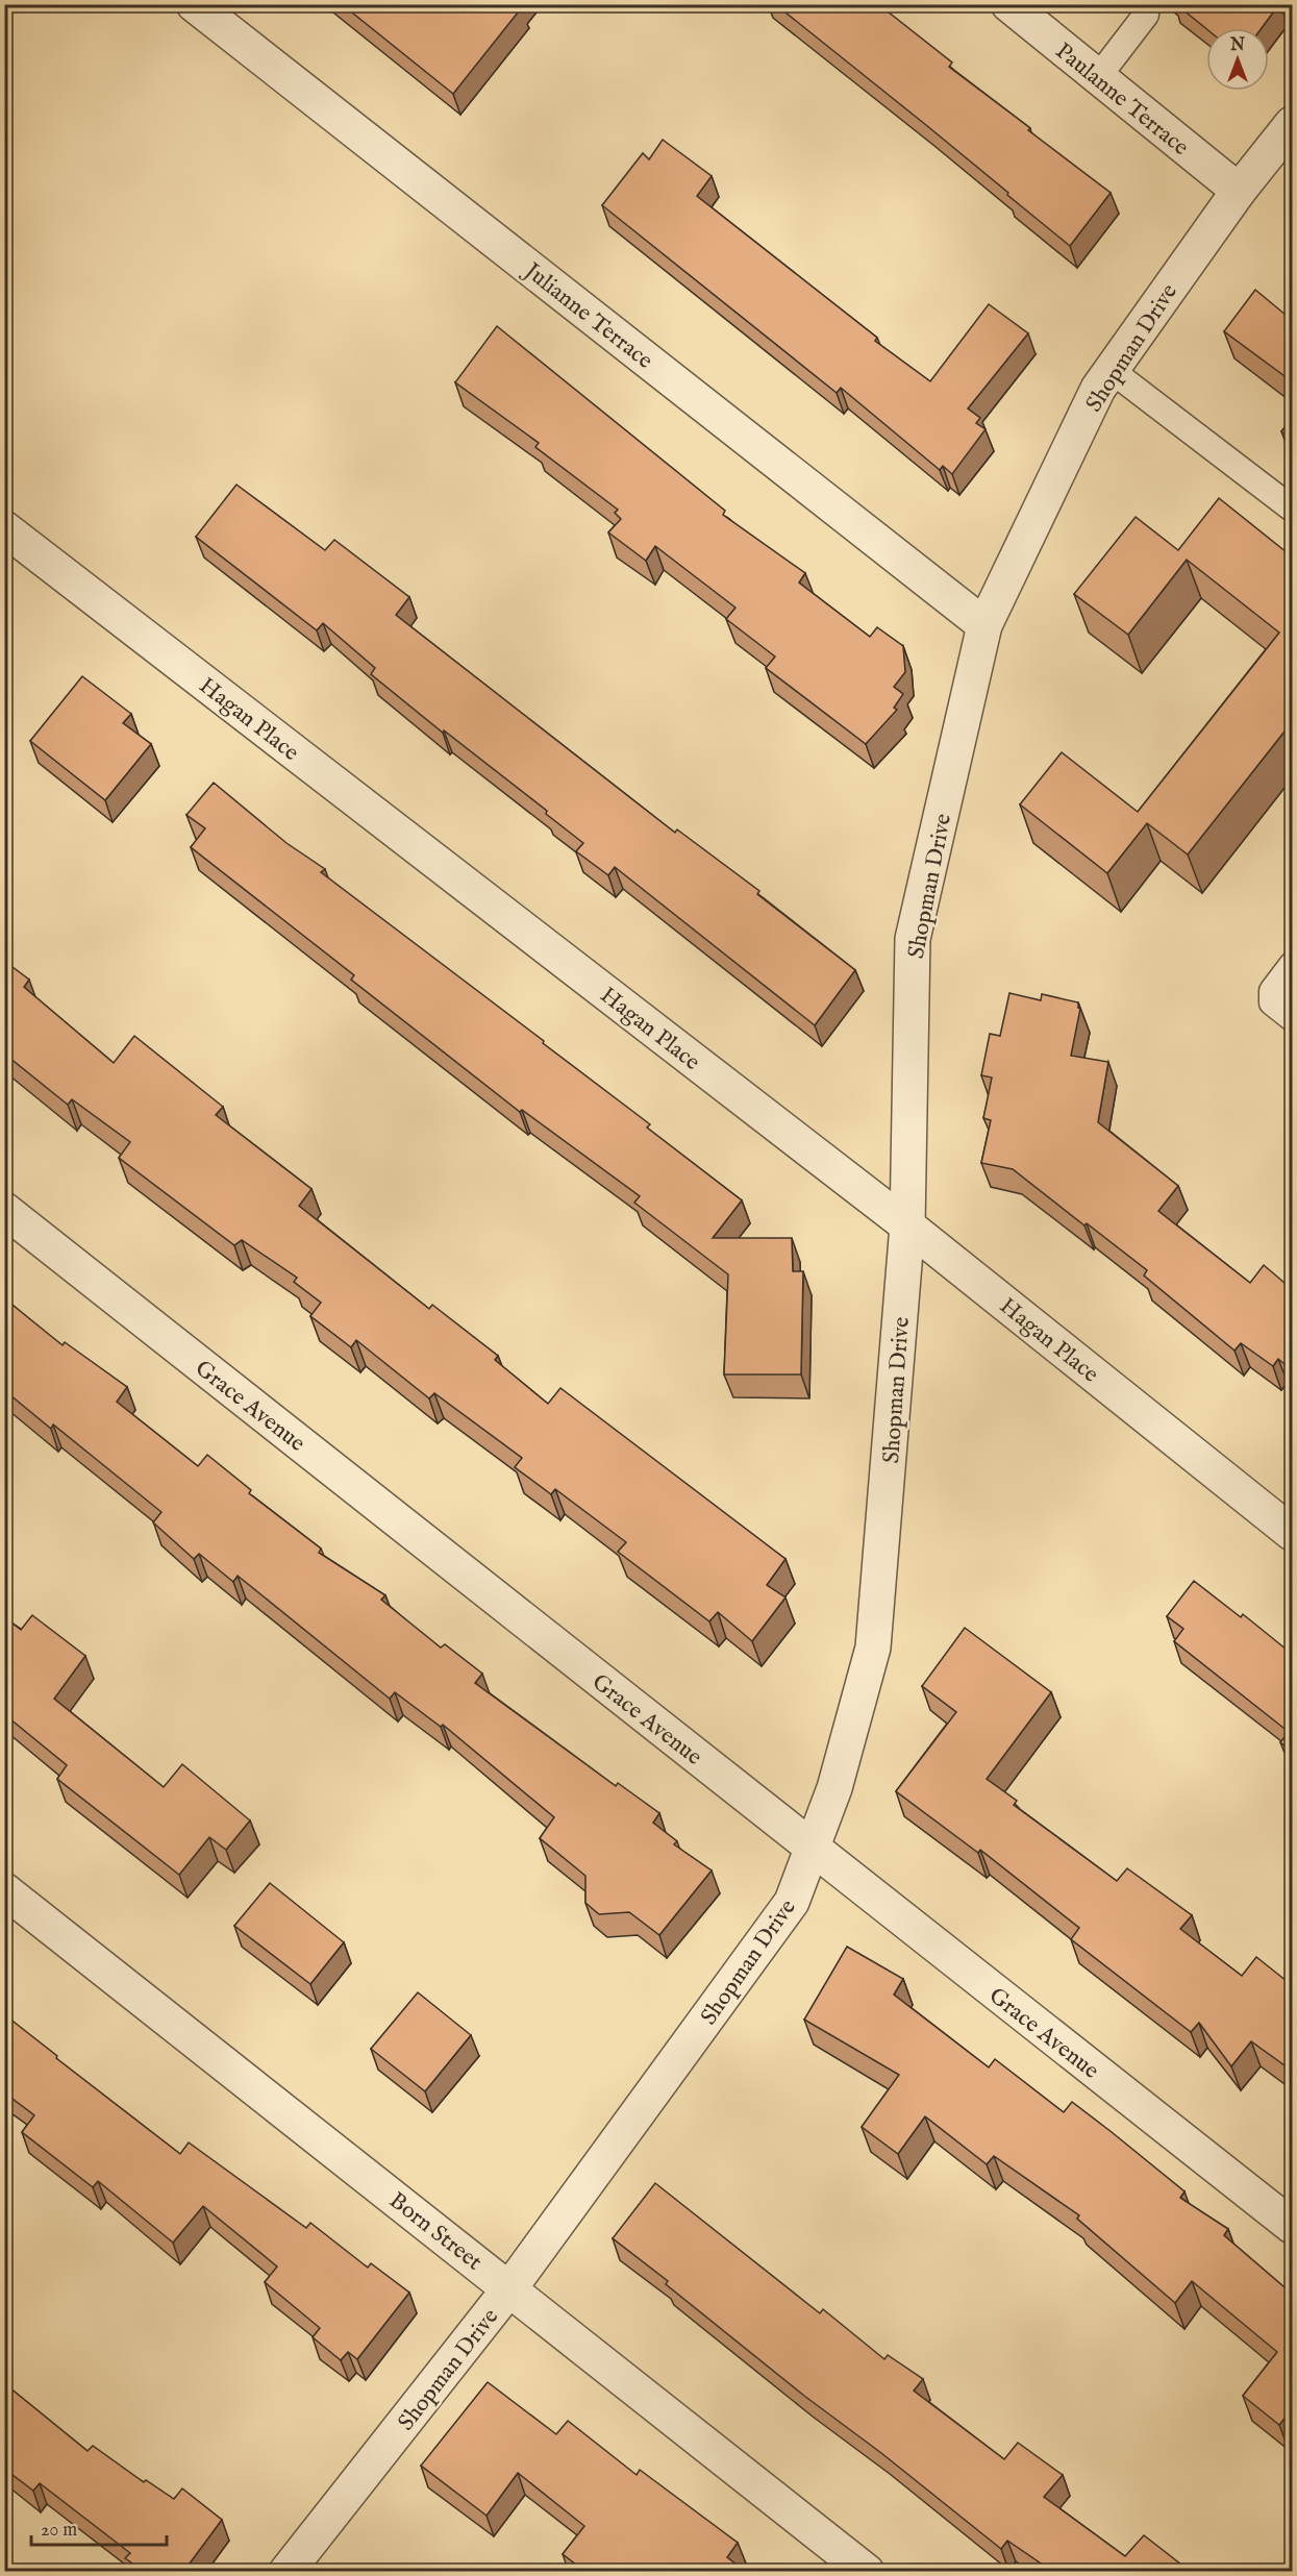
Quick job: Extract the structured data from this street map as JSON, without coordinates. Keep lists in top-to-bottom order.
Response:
{
  "streets": {
    "street": [
      "Paulanne Terrace",
      "Julianne Terrace",
      "Shopman Drive",
      "Hagan Place",
      "Grace Avenue",
      "Born Street"
    ]
  },
  "crossings": [
    ["Paulanne Terrace", "Shopman Drive"],
    ["Julianne Terrace", "Shopman Drive"],
    ["Shopman Drive", "Hagan Place"],
    ["Shopman Drive", "Grace Avenue"],
    ["Shopman Drive", "Born Street"]
  ],
  "scale_bar": "20 m",
  "north": "top"
}
